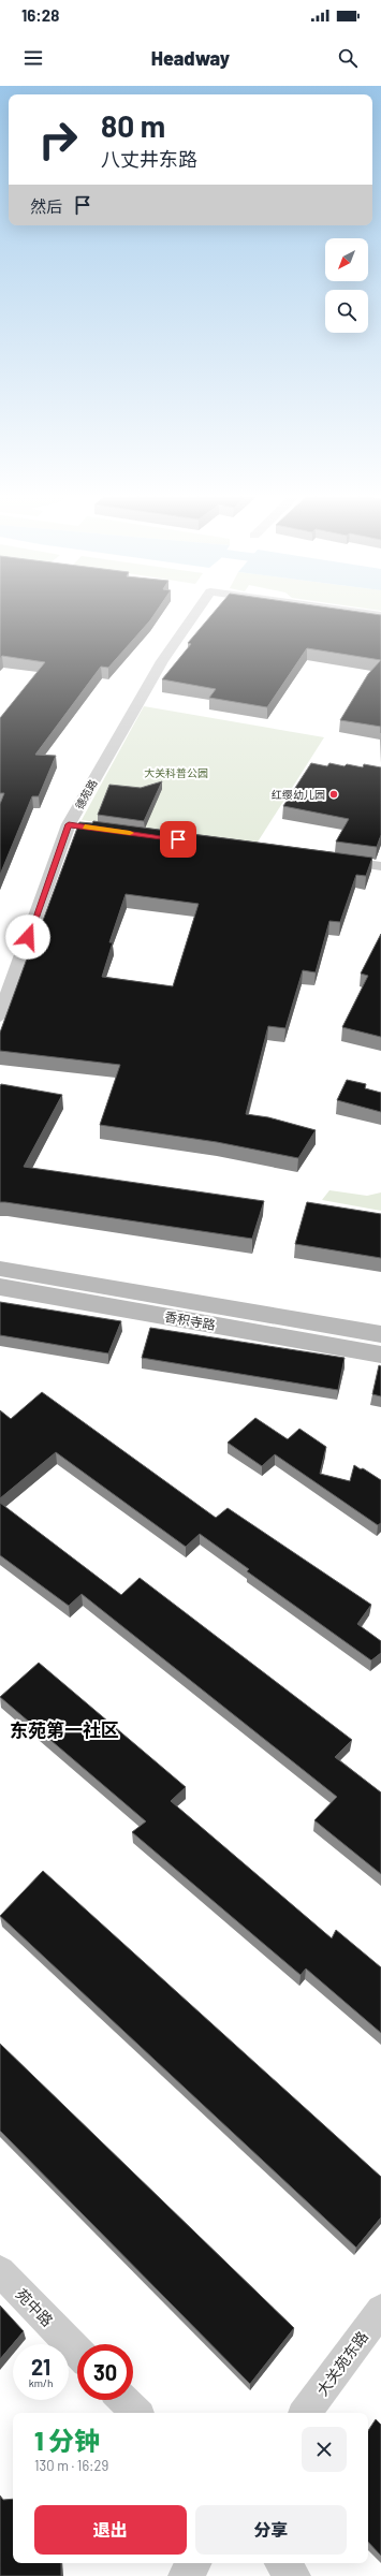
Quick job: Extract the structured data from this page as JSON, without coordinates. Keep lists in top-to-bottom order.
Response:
{
  "streets": {
    "main road": ["香积寺路"],
    "street": ["德苑路", "苑中路", "大关苑东路"]
  },
  "districts": ["东苑第一社区"],
  "parks": ["大关科普公园"],
  "places": ["红缨幼儿园"],
  "north": "bottom left",
  "page": {
    "status": "16:28",
    "header": "Headway",
    "turn": ["80 m", "八丈井东路"],
    "then": "然后",
    "speed": "21 km/h",
    "limit": "30",
    "heading": ["1 分钟", "130 m · 16:29"],
    "buttons": ["退出", "分享"]
  }
}
